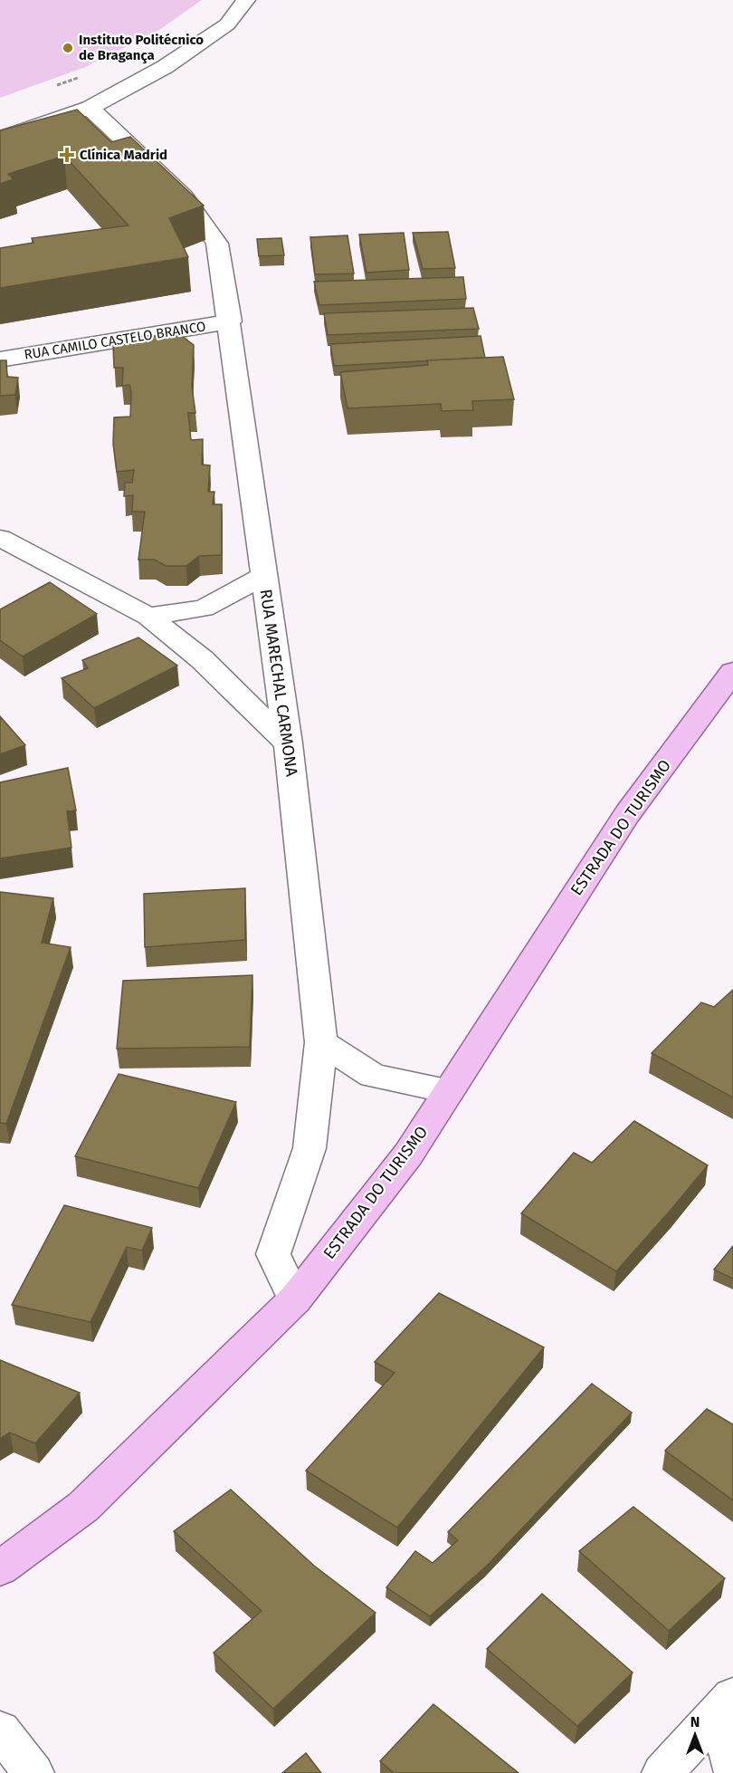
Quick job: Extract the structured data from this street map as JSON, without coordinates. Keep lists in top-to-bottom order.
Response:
{
  "streets": {
    "main road": ["ESTRADA DO TURISMO"],
    "street": ["RUA CAMILO CASTELO BRANCO", "RUA MARECHAL CARMONA"]
  },
  "crossings": [
    ["RUA CAMILO CASTELO BRANCO", "RUA MARECHAL CARMONA"],
    ["RUA MARECHAL CARMONA", "ESTRADA DO TURISMO"]
  ],
  "places": {
    "other": ["Instituto Politécnico de Bragança"],
    "health": ["Clínica Madrid"]
  },
  "north": "top"
}
